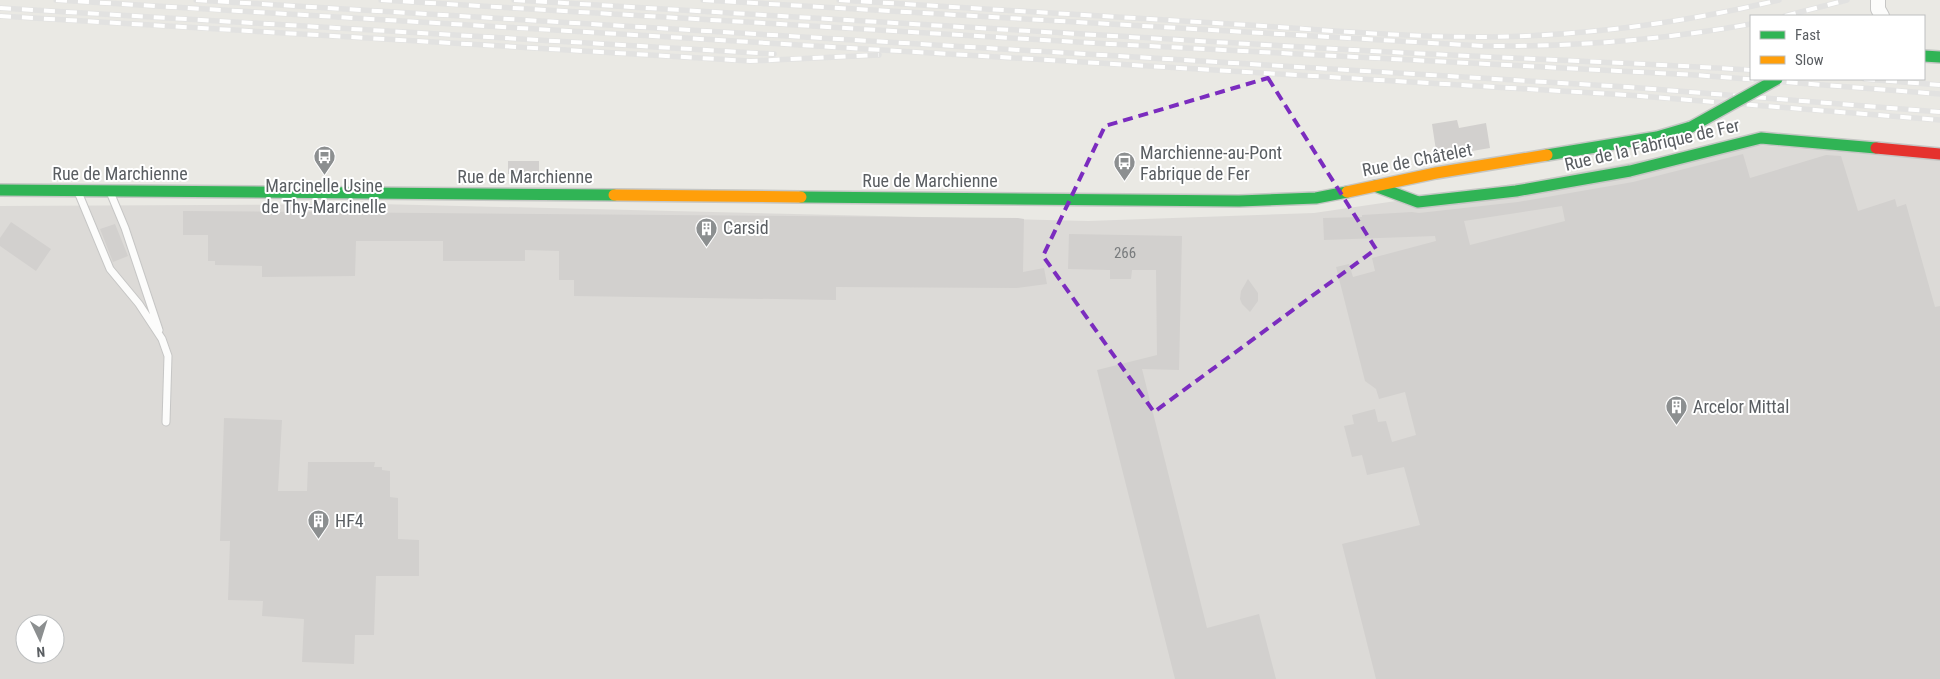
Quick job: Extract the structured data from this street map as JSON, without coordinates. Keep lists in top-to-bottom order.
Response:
{
  "streets": {
    "main road": ["Rue de la Fabrique de Fer", "Rue de Châtelet", "Rue de Marchienne"]
  },
  "crossings": [
    ["Rue de la Fabrique de Fer", "Rue de Châtelet"],
    ["Rue de Châtelet", "Rue de Marchienne"]
  ],
  "places": {
    "bus stop": ["Marcinelle Usine de Thy-Marcinelle", "Marchienne-au-Pont Fabrique de Fer"],
    "building": ["Carsid", "Arcelor Mittal", "HF4"]
  },
  "house_numbers": ["266"],
  "legend": ["Fast", "Slow"],
  "north": "bottom"
}
